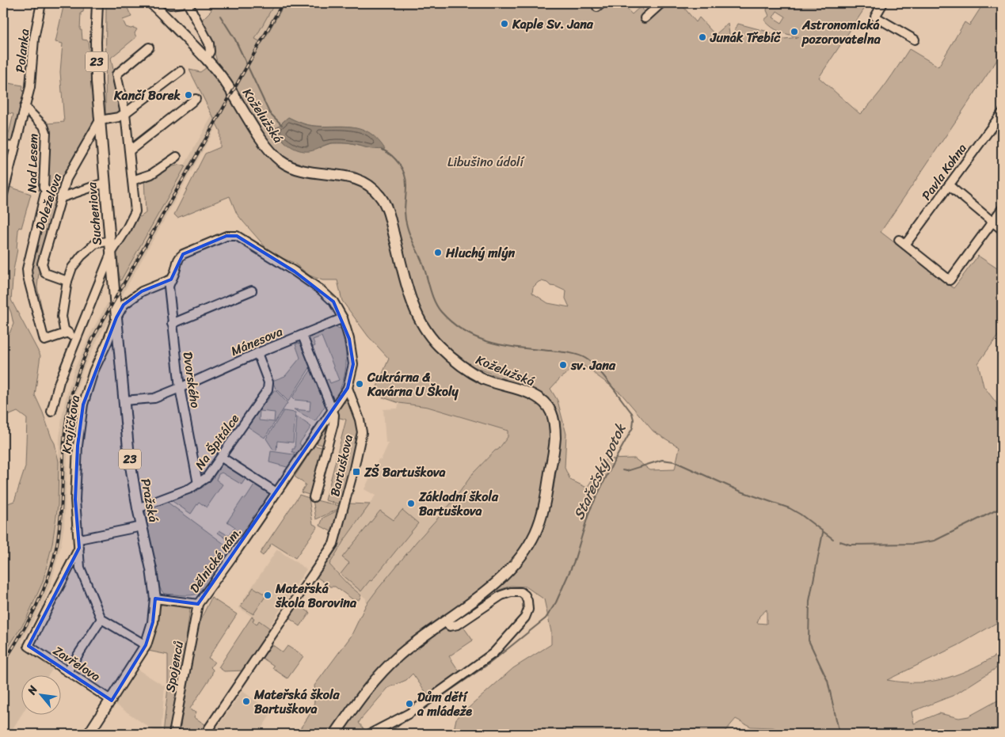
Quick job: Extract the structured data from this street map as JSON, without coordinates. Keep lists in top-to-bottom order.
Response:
{
  "streets": {
    "main road": [
      "23",
      "Koželužská",
      "Sucheniova",
      "Pražská"
    ],
    "street": [
      "Polanka",
      "Nad Lesem",
      "Pavla Kohna",
      "Doleželova",
      "Mánesova",
      "Dvorského",
      "Krajíčkova",
      "Na Špitálce",
      "Bartuškova",
      "Dělnické nám.",
      "Zavřelova",
      "Spojenců"
    ]
  },
  "crossings": [
    ["Polanka", "Nad Lesem"],
    ["Doleželova", "Sucheniova"],
    ["Sucheniova", "Pražská"],
    ["Mánesova", "Dvorského"],
    ["Mánesova", "Na Špitálce"],
    ["Mánesova", "Pražská"],
    ["Dvorského", "Krajíčkova"],
    ["Dvorského", "Na Špitálce"],
    ["Krajíčkova", "Pražská"],
    ["Krajíčkova", "Zavřelova"],
    ["Na Špitálce", "Pražská"],
    ["Bartuškova", "Dělnické nám."],
    ["Pražská", "Dělnické nám."],
    ["Pražská", "Zavřelova"],
    ["Dělnické nám.", "Spojenců"]
  ],
  "water": ["Stařečský potok"],
  "parks": ["Libušino údolí"],
  "places": {
    "other": [
      "Kaple Sv. Jana",
      "Astronomická pozorovatelna",
      "Junák Třebíč",
      "Kančí Borek",
      "Hluchý mlýn",
      "sv. Jana",
      "Cukrárna & Kavárna U Školy",
      "Základní škola Bartuškova",
      "Mateřská škola Borovina",
      "Mateřská škola Bartuškova",
      "Dům dětí a mládeže"
    ],
    "transit": ["ZŠ Bartuškova"]
  },
  "north": "top left"
}
